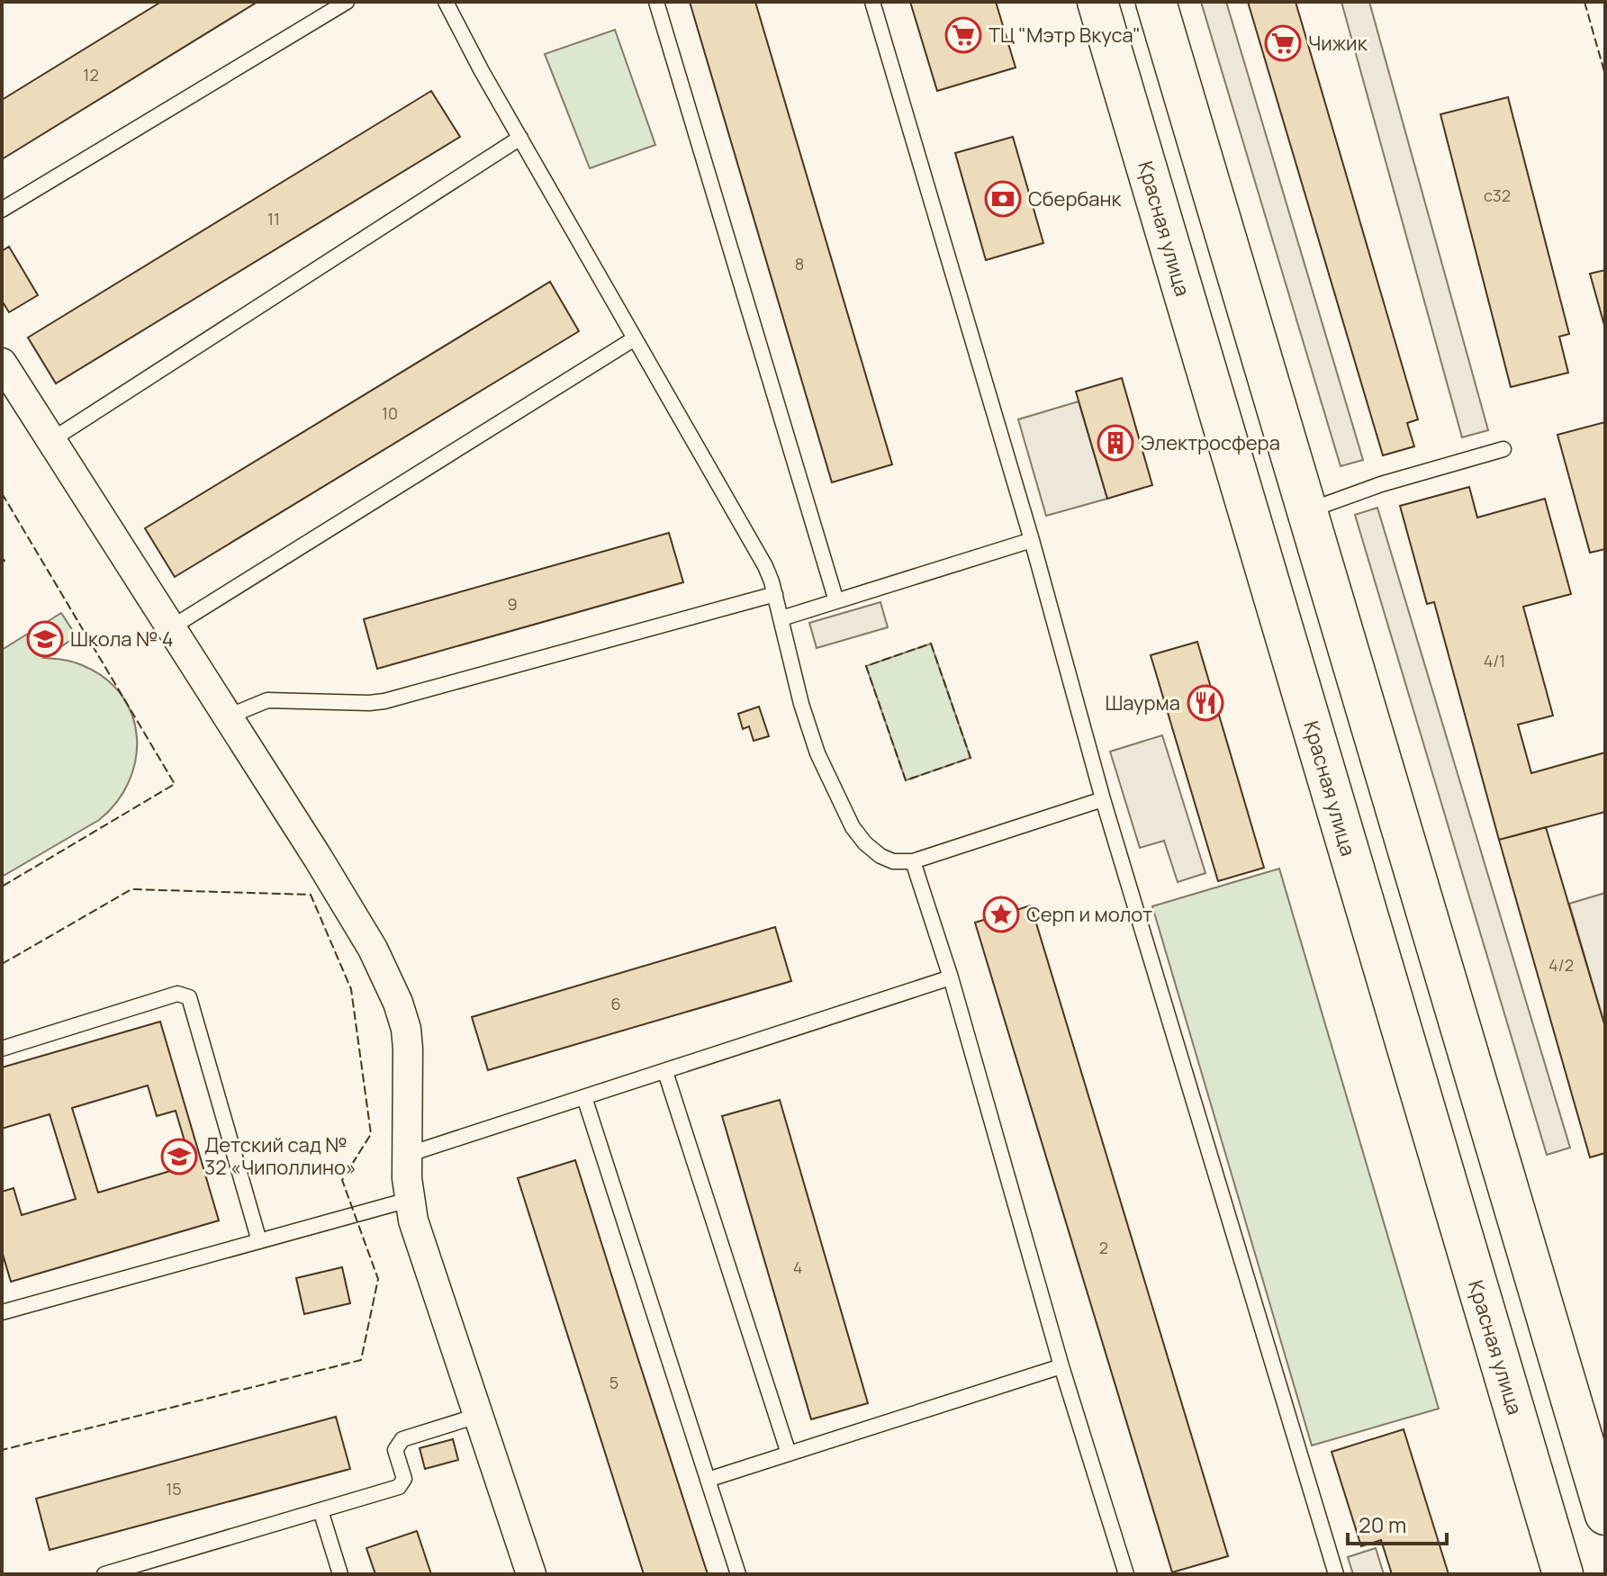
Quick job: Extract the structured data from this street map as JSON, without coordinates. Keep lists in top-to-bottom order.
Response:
{
  "streets": {
    "highway": ["Красная улица"]
  },
  "places": {
    "supermarket": ["ТЦ \"Мэтр Вкуса\"", "Чижик"],
    "bank": ["Сбербанк"],
    "building": ["Электросфера"],
    "school or university": ["Школа № 4", "Детский сад № 32 «Чиполлино»"],
    "restaurant": ["Шаурма"],
    "place": ["Серп и молот"]
  },
  "house_numbers": [
    "12",
    "с32",
    "11",
    "8",
    "10",
    "9",
    "4/1",
    "4/2",
    "6",
    "2",
    "4",
    "5",
    "15"
  ],
  "scale_bar": "20 m"
}
